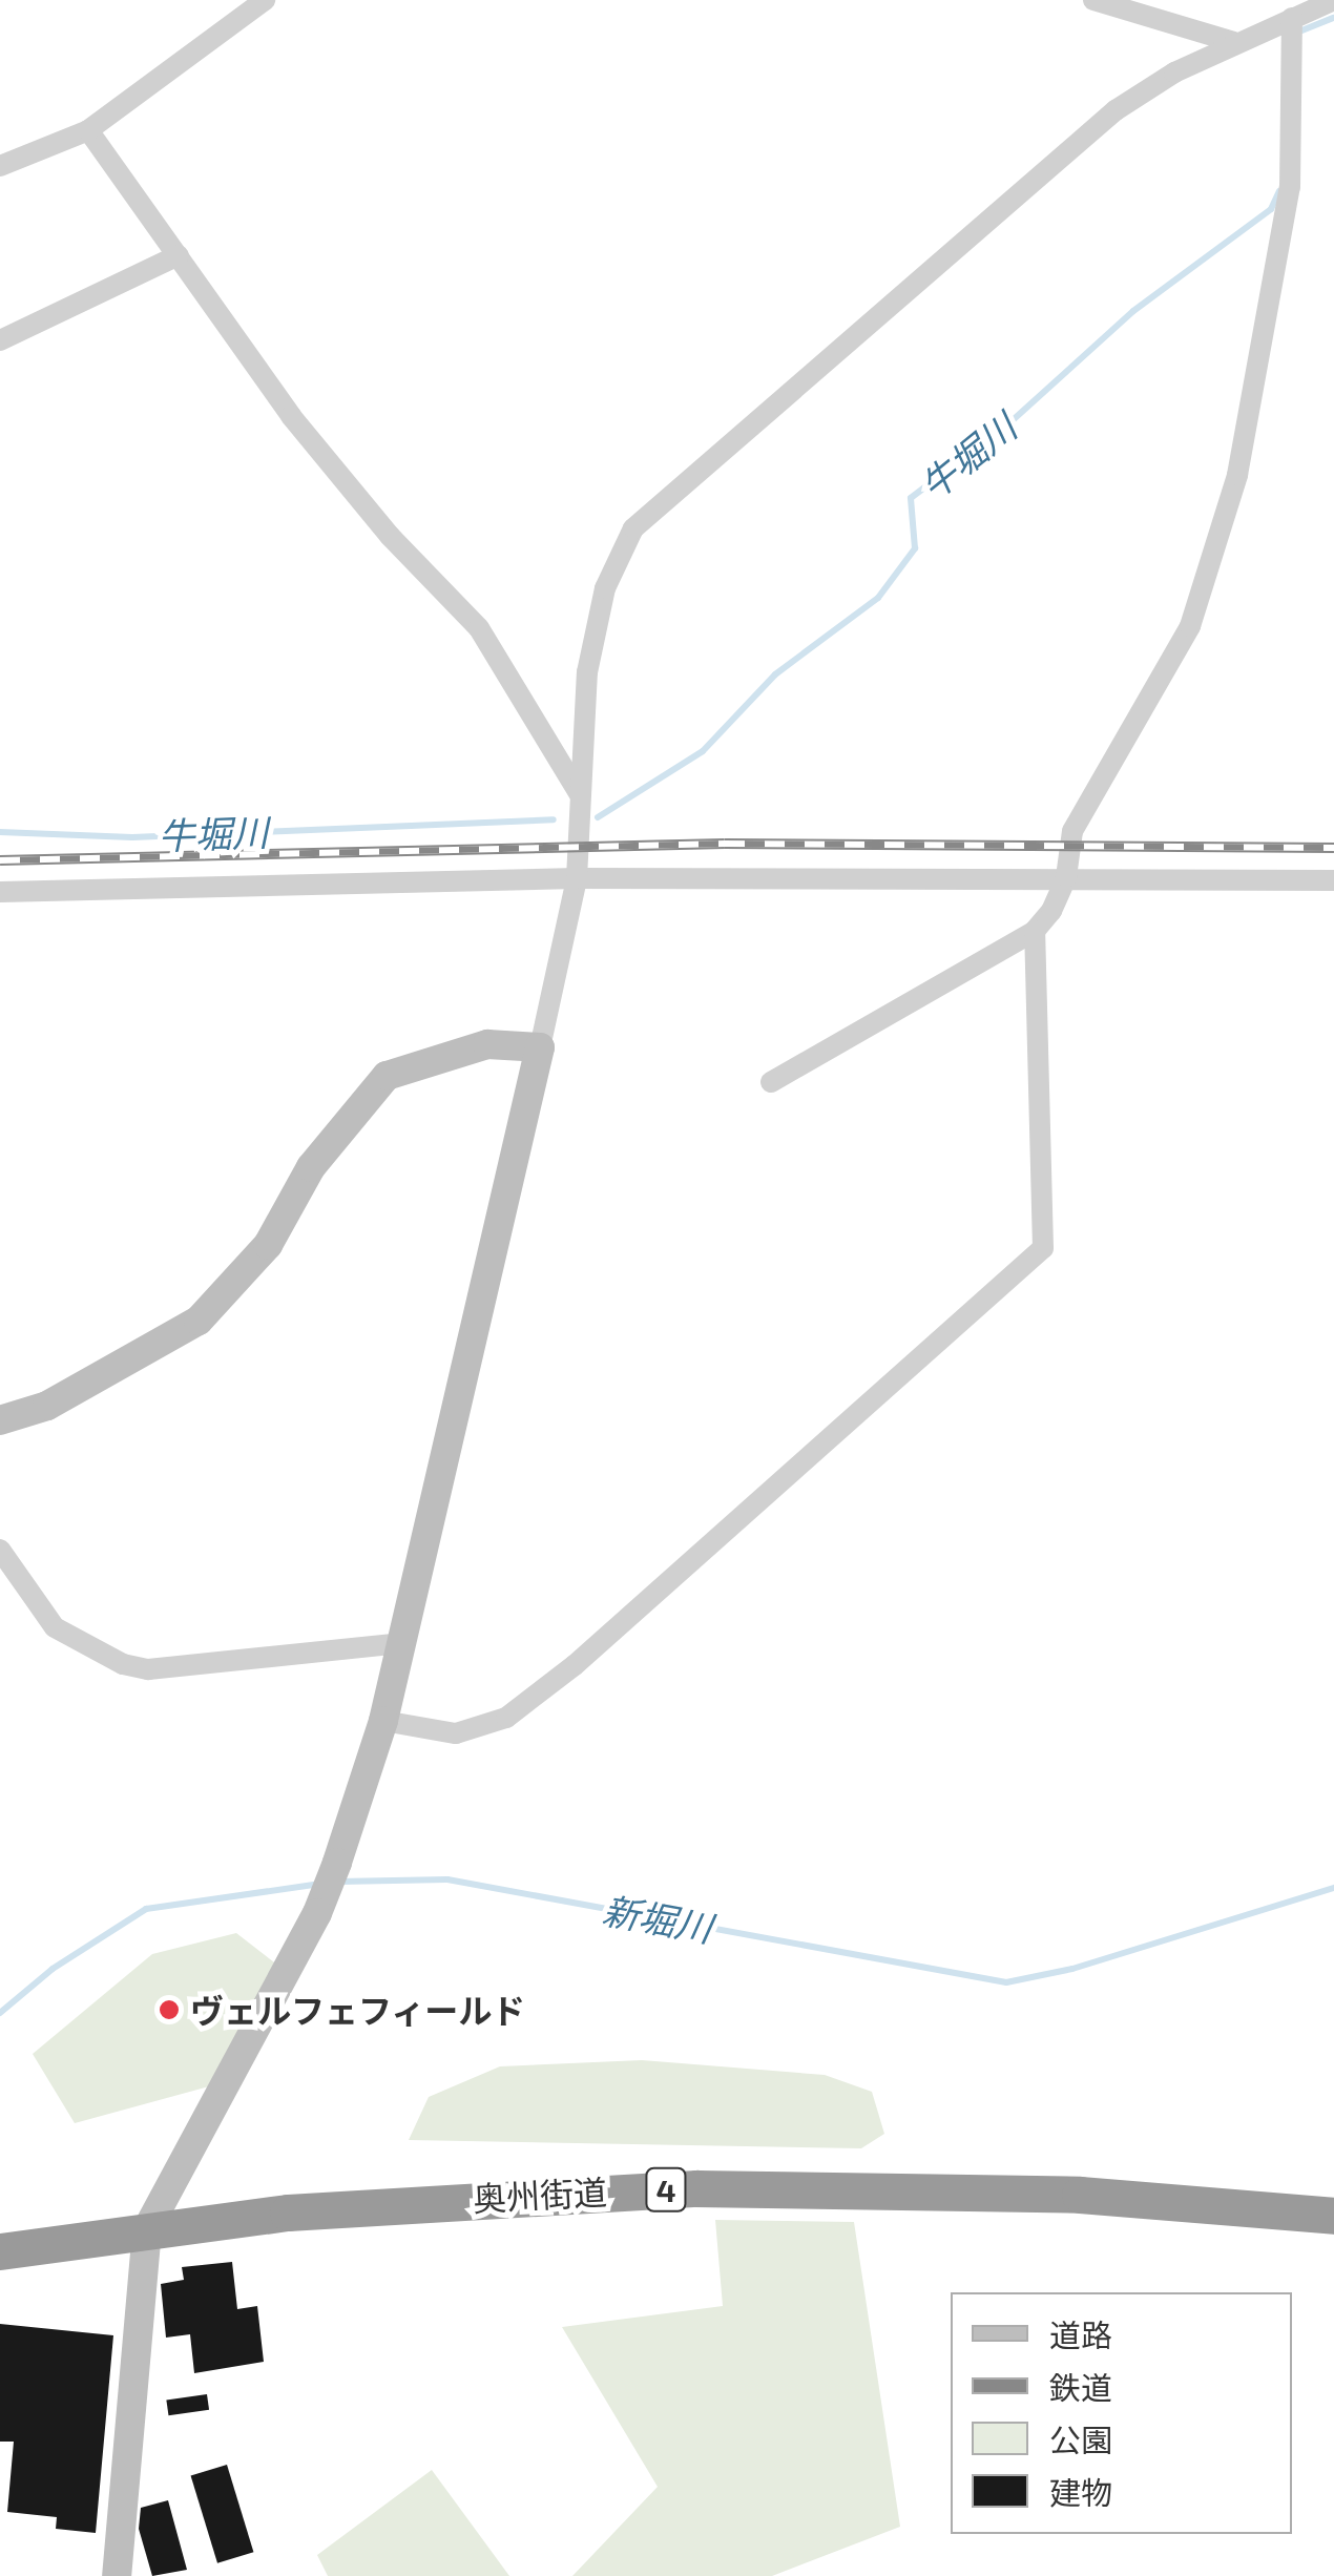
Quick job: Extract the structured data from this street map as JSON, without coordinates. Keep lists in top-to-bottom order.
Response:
{
  "streets": {
    "highway": ["4", "奥州街道"]
  },
  "water": ["牛堀川", "新堀川"],
  "places": ["ヴェルフェフィールド"],
  "legend": [
    "道路",
    "鉄道",
    "公園",
    "建物"
  ]
}
